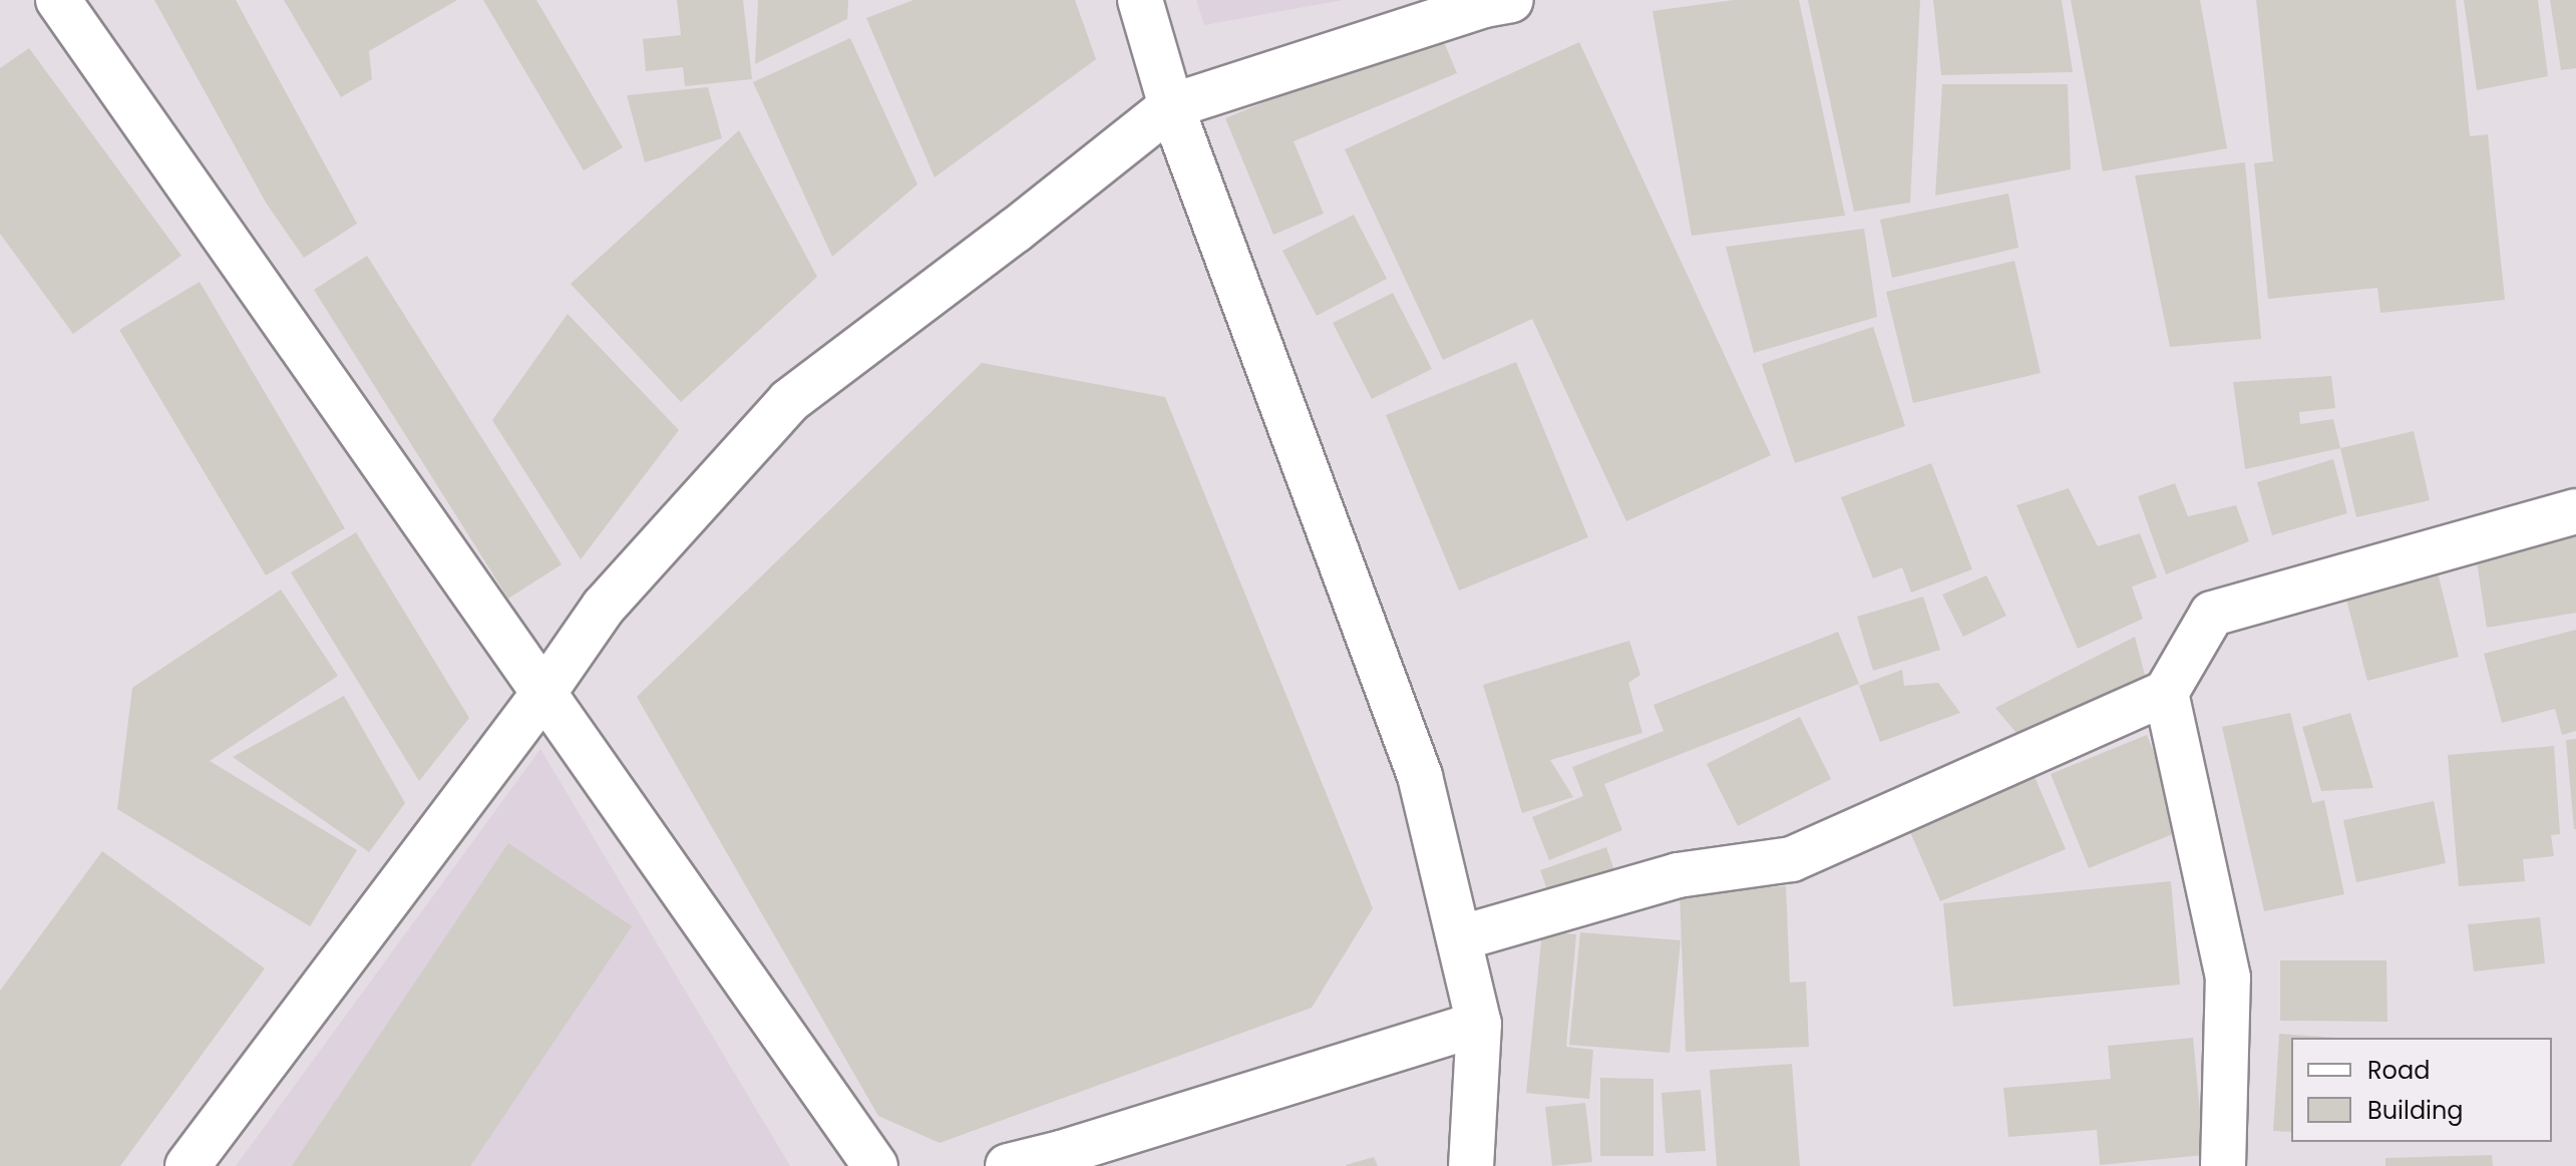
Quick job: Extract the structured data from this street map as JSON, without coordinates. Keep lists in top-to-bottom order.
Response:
{
  "legend": ["Road", "Building"]
}
